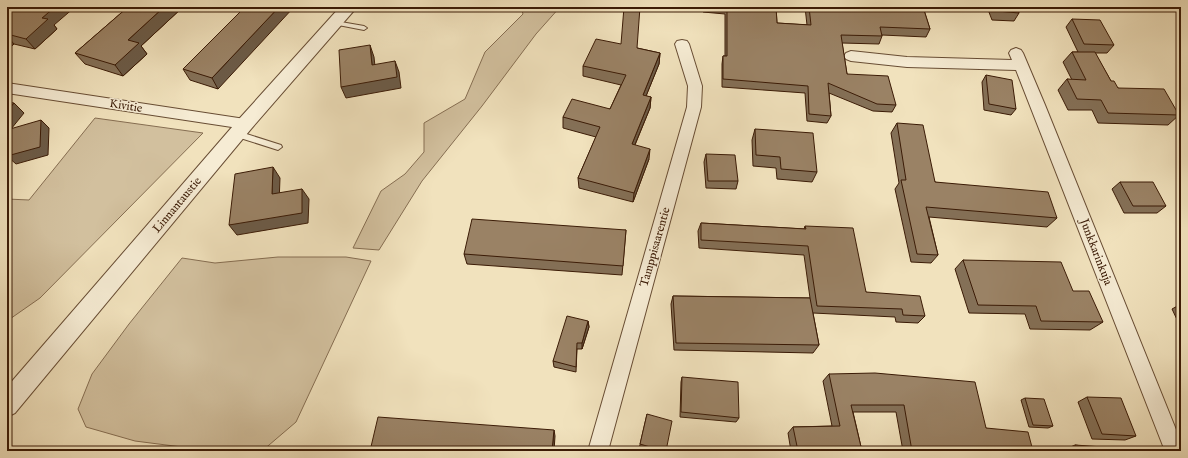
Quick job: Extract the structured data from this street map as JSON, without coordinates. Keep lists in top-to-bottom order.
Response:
{
  "streets": {
    "street": [
      "Kivitie",
      "Linnantaustie",
      "Tamppisaarentie",
      "Junkkarinkuja"
    ]
  },
  "crossings": [
    ["Kivitie", "Linnantaustie"]
  ]
}
